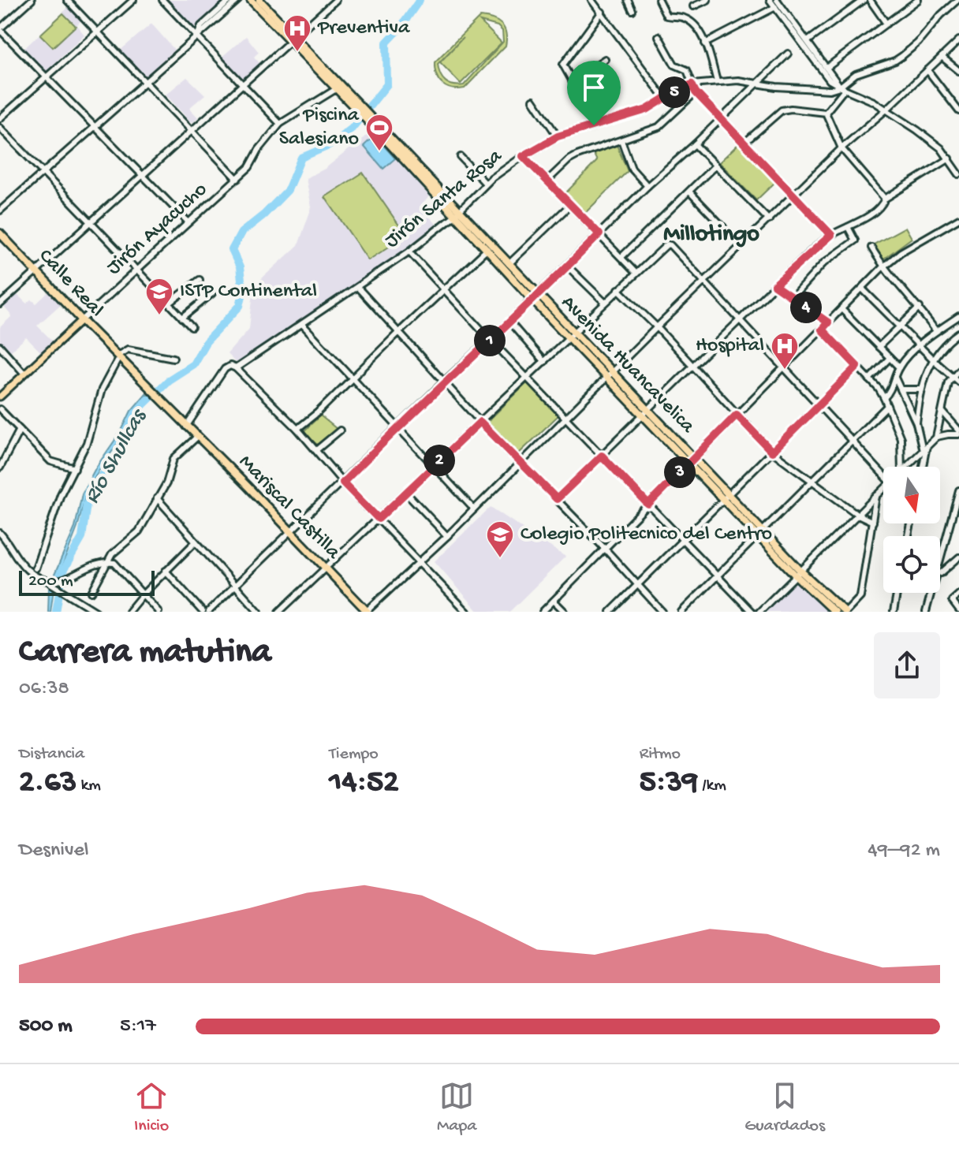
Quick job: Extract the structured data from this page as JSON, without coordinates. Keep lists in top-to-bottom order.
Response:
{
  "streets": {
    "highway": ["Calle Real", "Avenida Huancavelica", "Mariscal Castilla"],
    "main road": ["Jirón Ayacucho"],
    "street": ["Jirón Santa Rosa"]
  },
  "crossings": [
    ["Jirón Santa Rosa", "Calle Real"],
    ["Jirón Santa Rosa", "Avenida Huancavelica"],
    ["Jirón Santa Rosa", "Mariscal Castilla"],
    ["Jirón Ayacucho", "Calle Real"],
    ["Jirón Ayacucho", "Avenida Huancavelica"],
    ["Calle Real", "Mariscal Castilla"]
  ],
  "districts": ["Millotingo"],
  "water": ["Río Shullcas"],
  "places": {
    "hospital": ["Preventiva", "Hospital"],
    "sports": ["Piscina Salesiano"],
    "school or university": ["ISTP Continental", "Colegio Politecnico del Centro"]
  },
  "scale_bar": "200 m",
  "north": "bottom",
  "page": {
    "pins": [
      "5",
      "4",
      "1",
      "2",
      "3"
    ],
    "scale": "200 m",
    "heading": ["Carrera matutina", "06:38"],
    "stats": [
      ["Distancia", "2.63 km"],
      ["Tiempo", "14:52"],
      ["Ritmo", "5:39 /km"]
    ],
    "chart": ["Desnivel", "49–92 m"],
    "list": [
      {
        "name": "500 m",
        "note": "5:17"
      }
    ],
    "tabs": ["Inicio", "Mapa", "Guardados"]
  }
}
